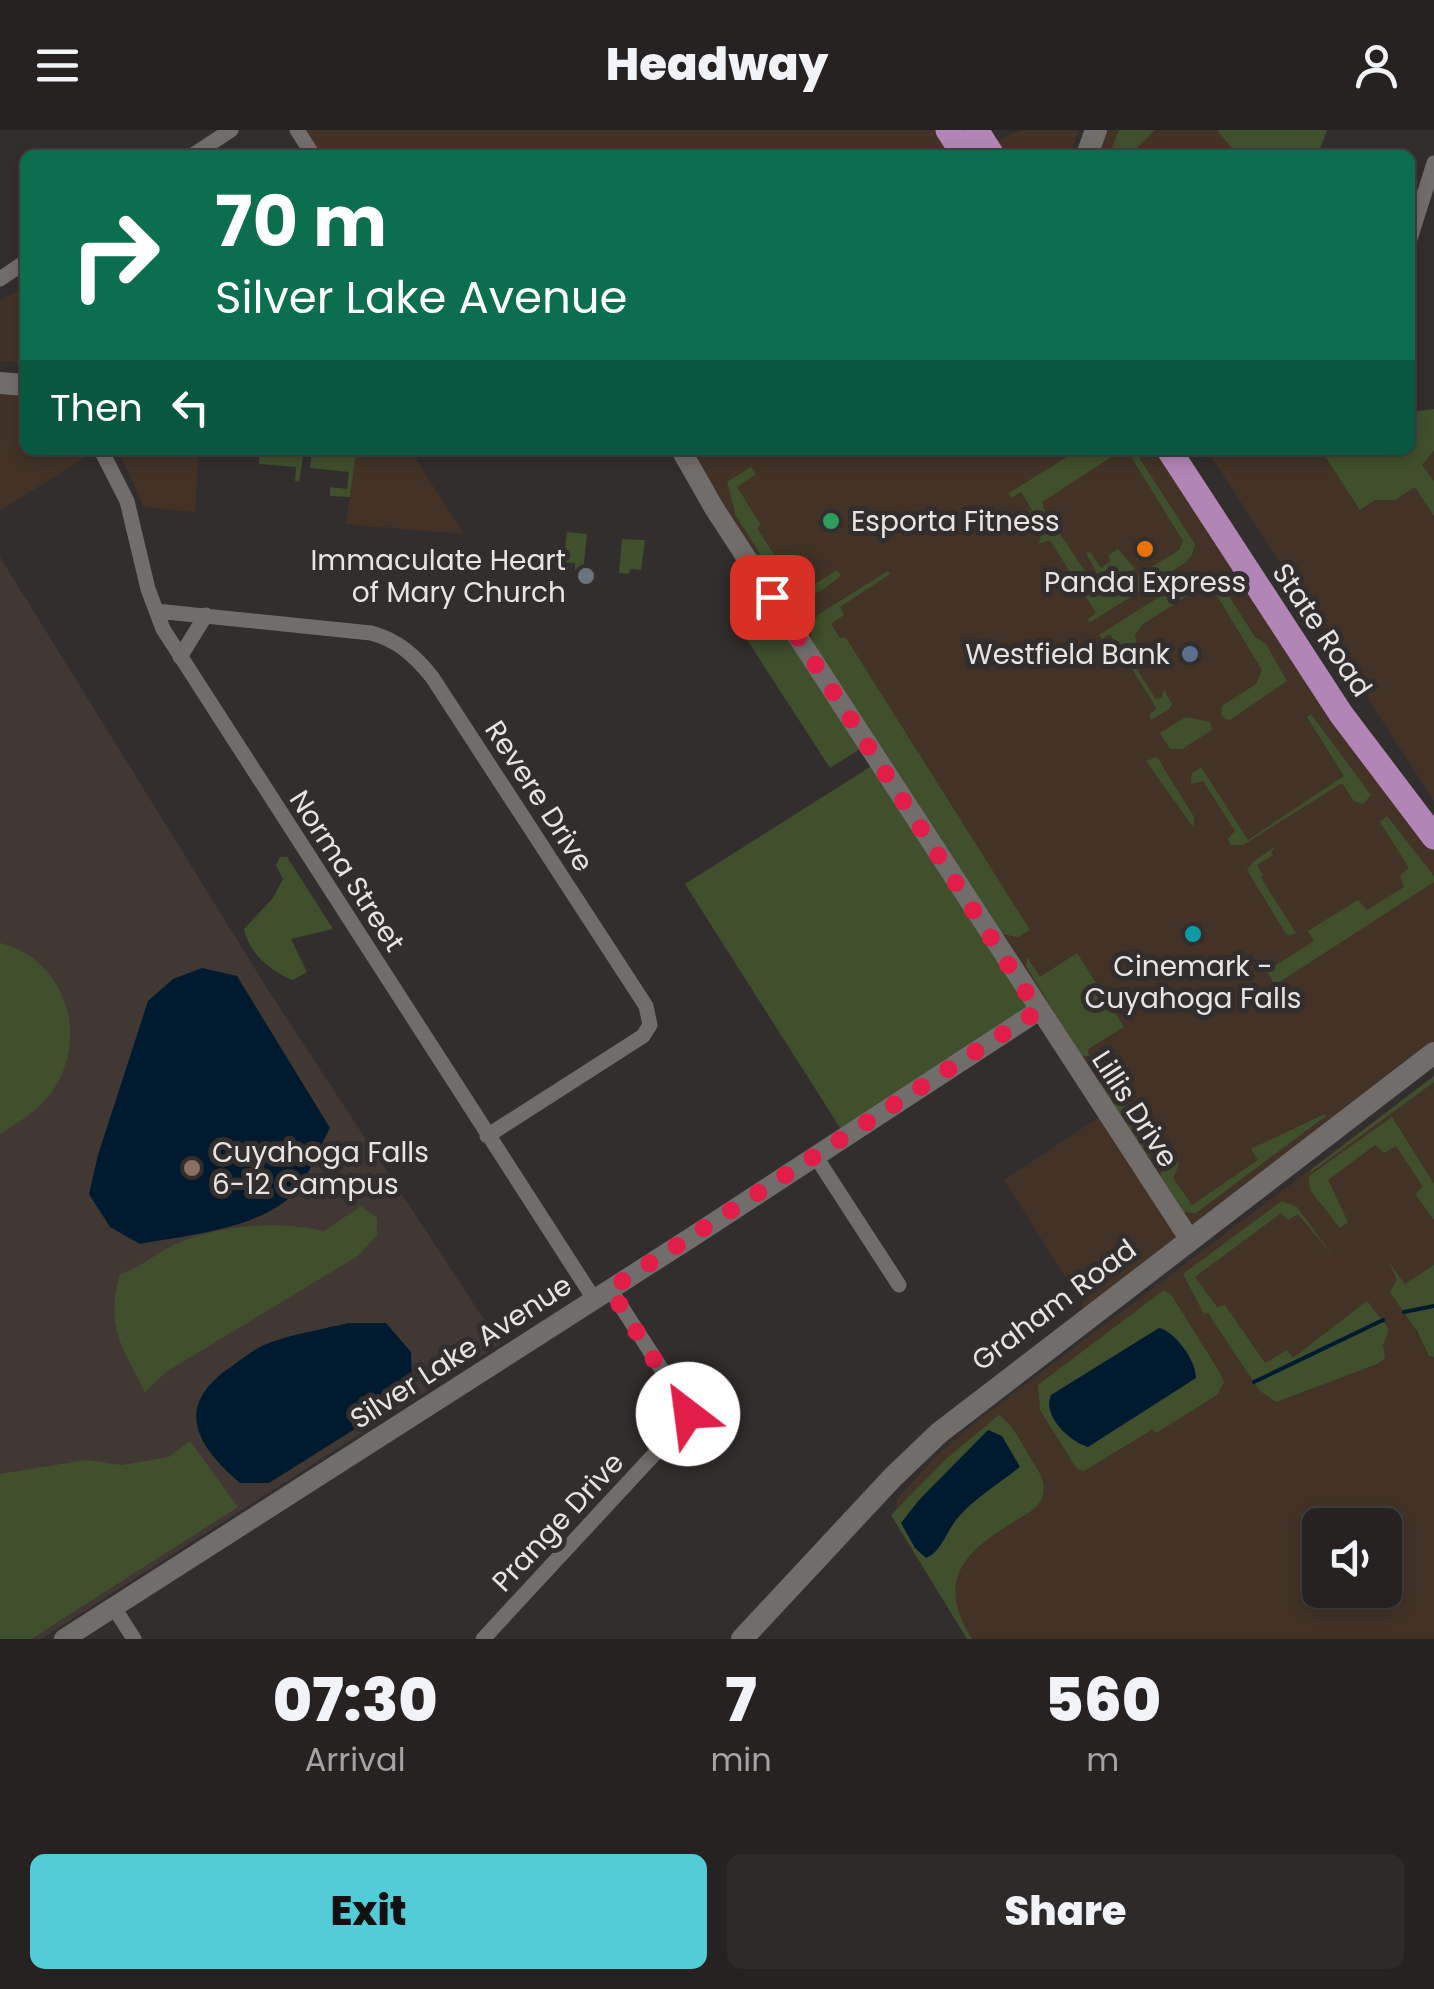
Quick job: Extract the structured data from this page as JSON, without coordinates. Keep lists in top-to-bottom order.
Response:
{
  "streets": {
    "main road": ["State Road", "Graham Road"],
    "street": [
      "Revere Drive",
      "Norma Street",
      "Lillis Drive",
      "Silver Lake Avenue",
      "Prange Drive"
    ]
  },
  "crossings": [
    ["Revere Drive", "Norma Street"],
    ["Norma Street", "Silver Lake Avenue"],
    ["Norma Street", "Prange Drive"],
    ["Lillis Drive", "Graham Road"],
    ["Lillis Drive", "Silver Lake Avenue"],
    ["Silver Lake Avenue", "Prange Drive"]
  ],
  "places": [
    "Esporta Fitness",
    "Panda Express",
    "Immaculate Heart of Mary Church",
    "Westfield Bank",
    "Cinemark - Cuyahoga Falls",
    "Cuyahoga Falls 6-12 Campus"
  ],
  "page": {
    "header": "Headway",
    "turn": ["70 m", "Silver Lake Avenue"],
    "then": "Then",
    "eta": [
      "07:30",
      "Arrival",
      "7",
      "min",
      "560",
      "m"
    ],
    "buttons": ["Exit", "Share"]
  }
}
